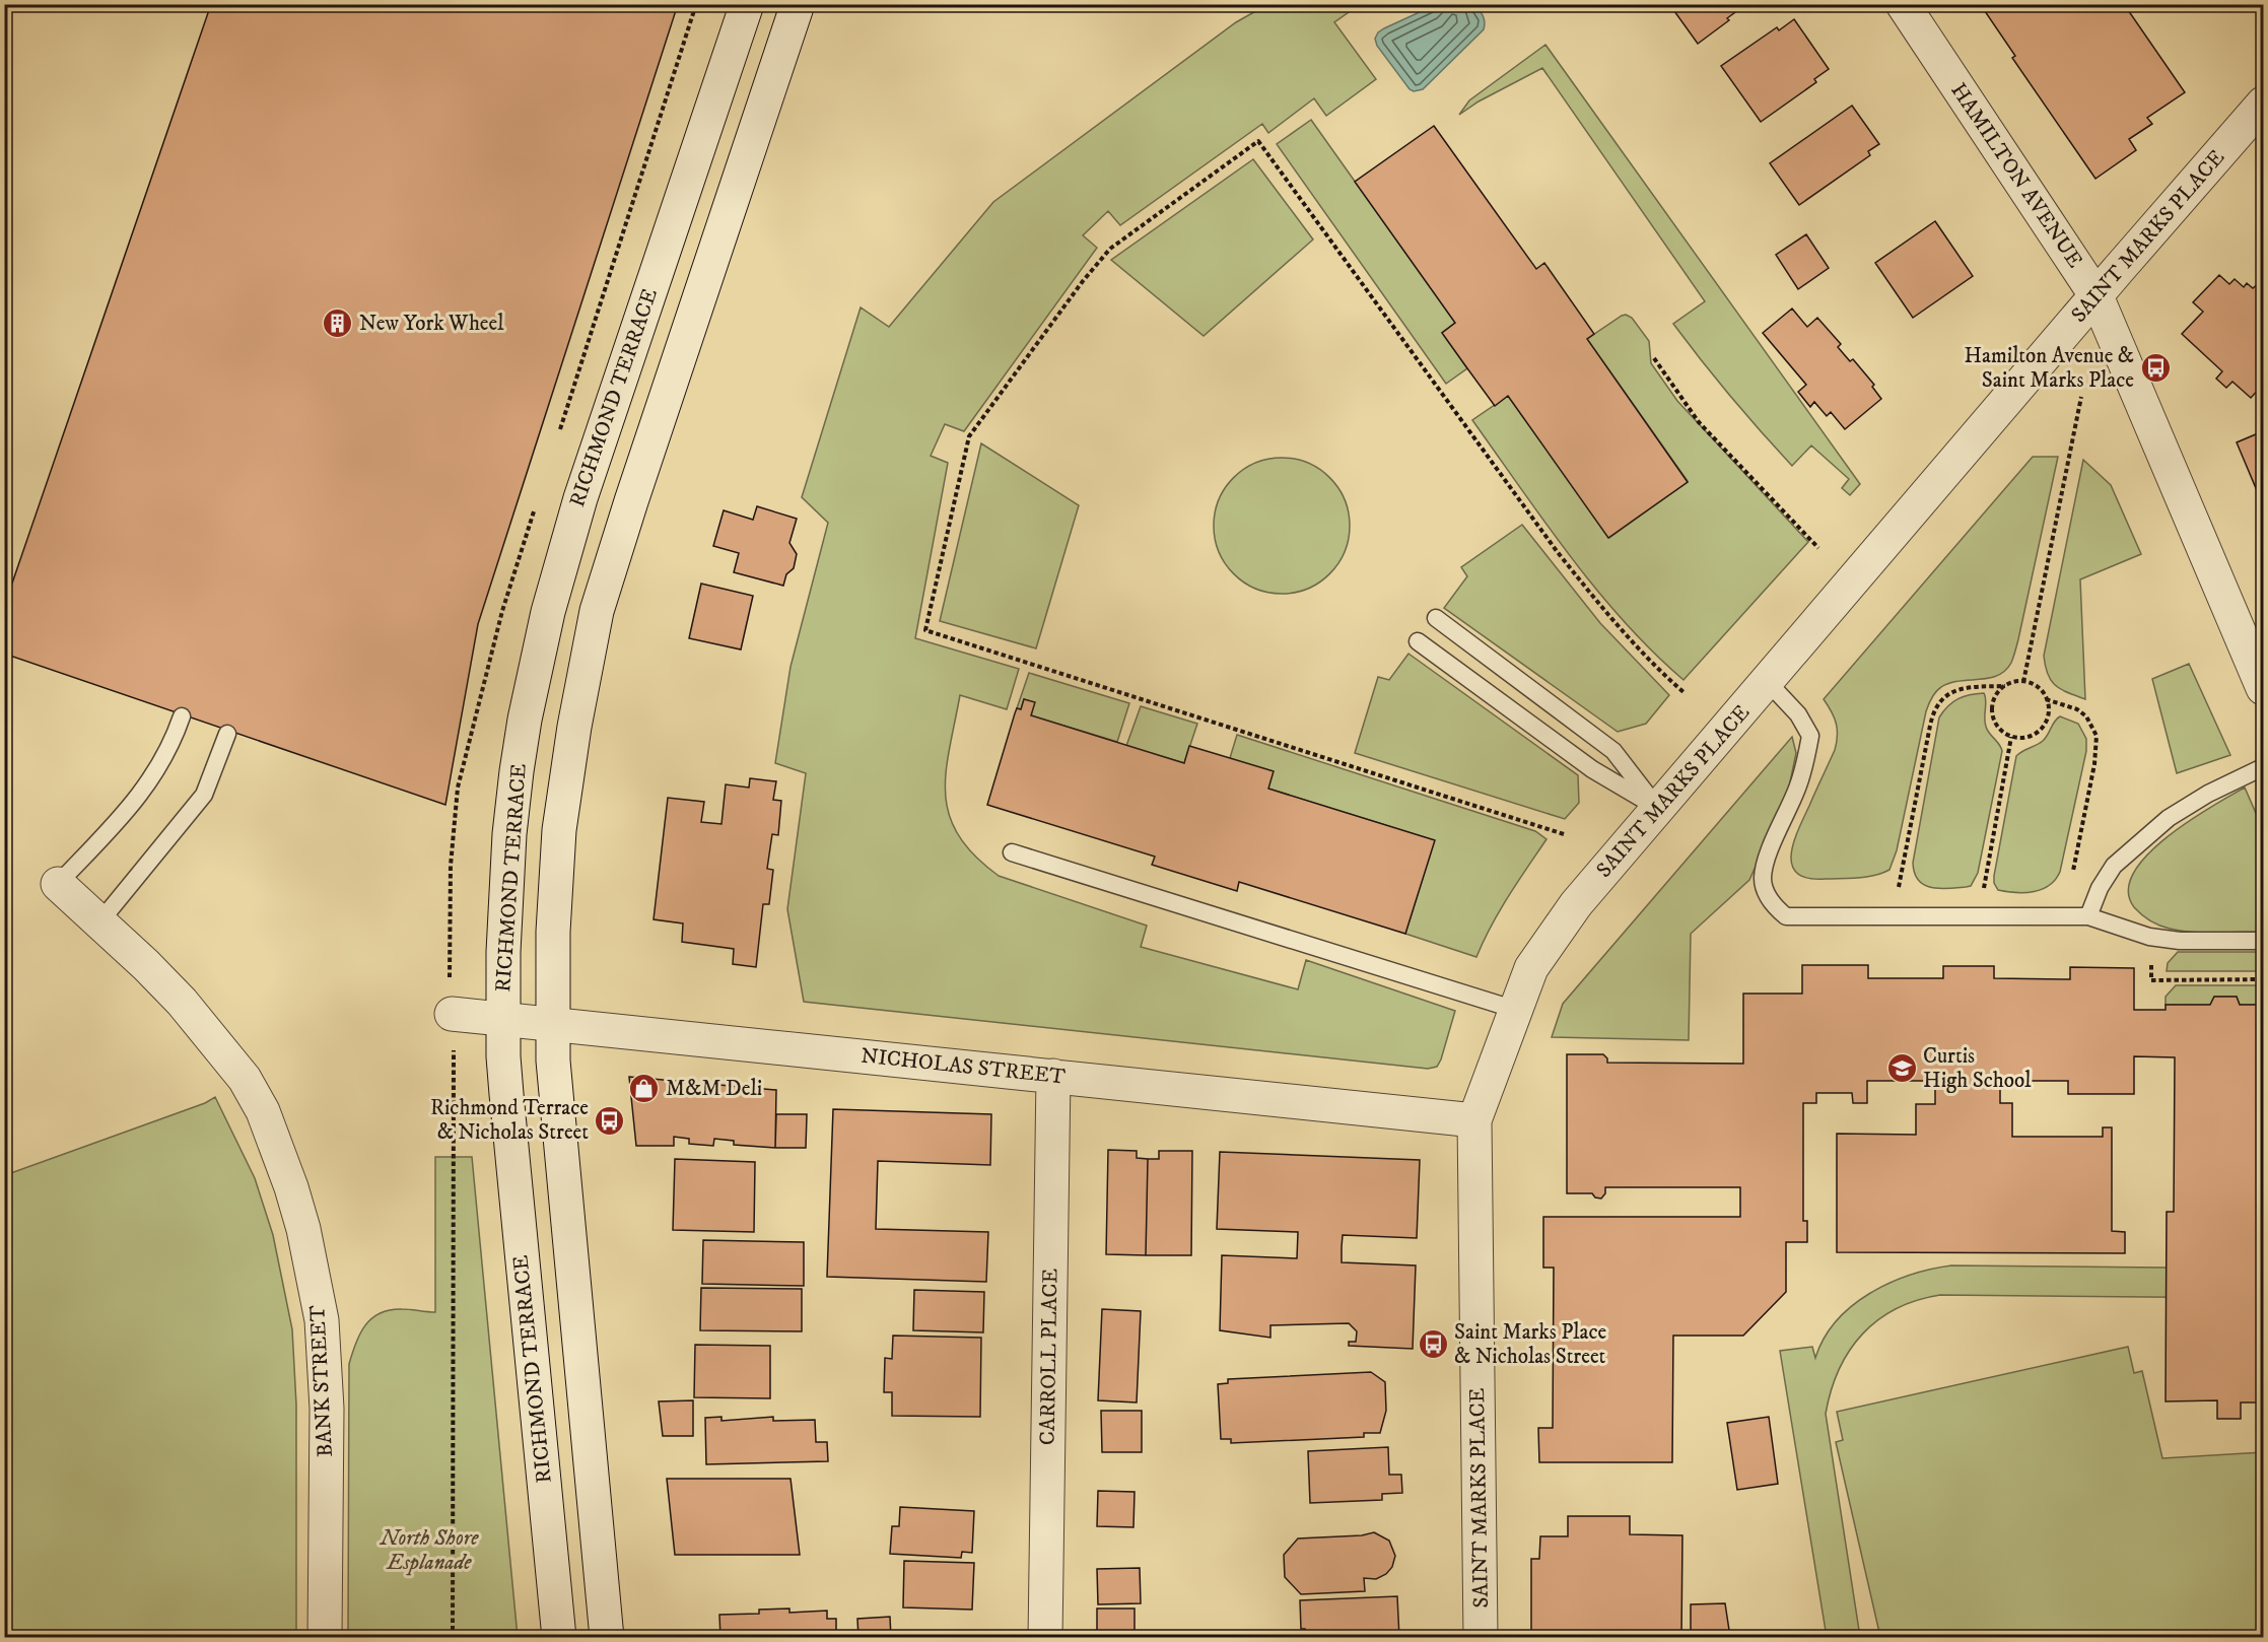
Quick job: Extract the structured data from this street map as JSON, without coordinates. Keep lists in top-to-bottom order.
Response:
{
  "streets": {
    "street": [
      "HAMILTON AVENUE",
      "SAINT MARKS PLACE",
      "RICHMOND TERRACE",
      "NICHOLAS STREET",
      "CARROLL PLACE",
      "BANK STREET"
    ]
  },
  "crossings": [
    ["HAMILTON AVENUE", "SAINT MARKS PLACE"],
    ["SAINT MARKS PLACE", "NICHOLAS STREET"],
    ["RICHMOND TERRACE", "NICHOLAS STREET"],
    ["NICHOLAS STREET", "CARROLL PLACE"]
  ],
  "parks": ["North Shore Esplanade"],
  "places": {
    "building": ["New York Wheel"],
    "bus stop": ["Hamilton Avenue & Saint Marks Place", "Richmond Terrace & Nicholas Street", "Saint Marks Place & Nicholas Street"],
    "school or university": ["Curtis High School"],
    "shop": ["M&M Deli"]
  }
}
